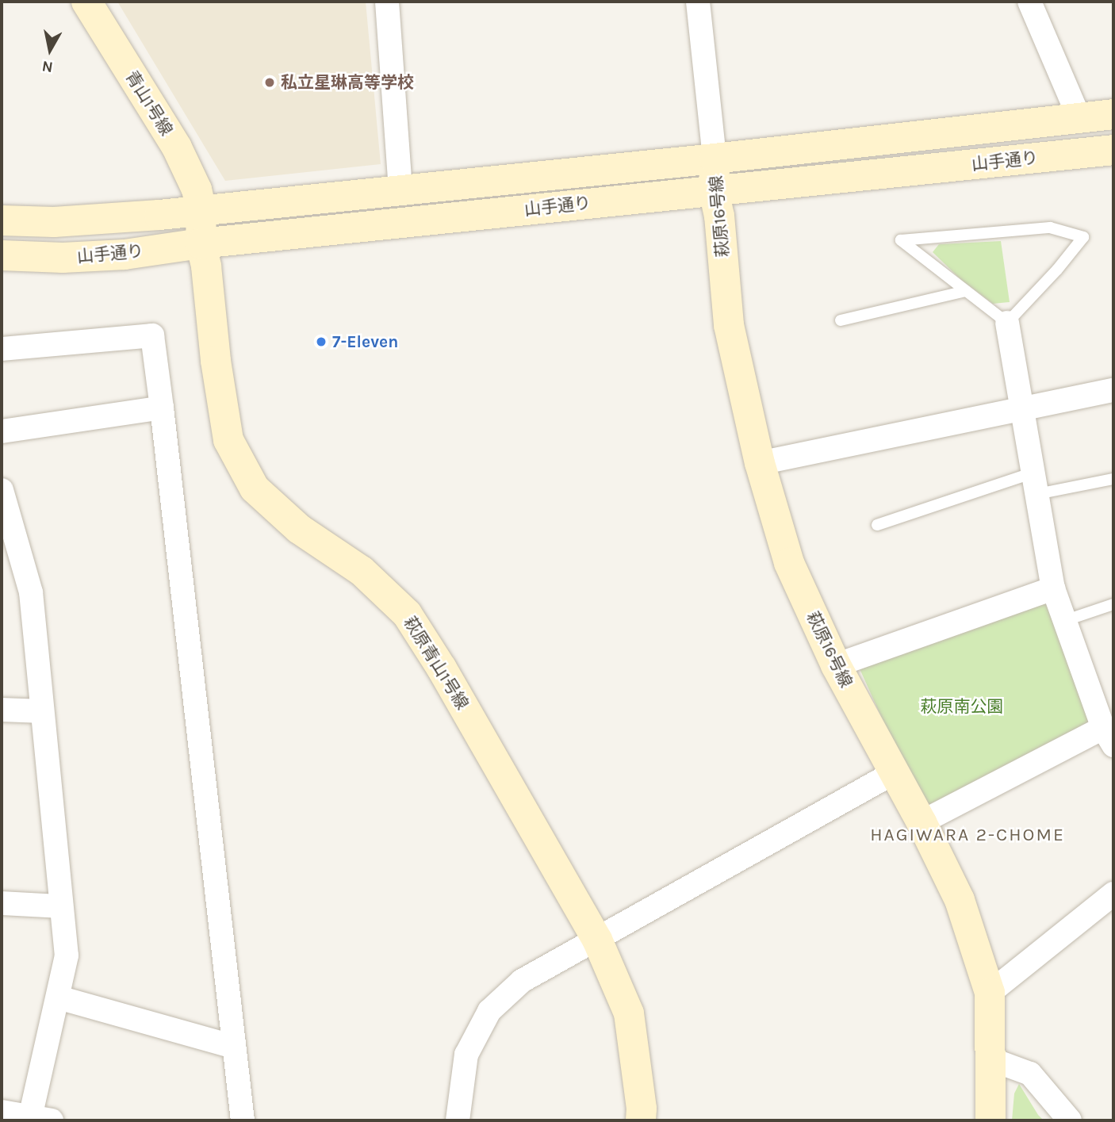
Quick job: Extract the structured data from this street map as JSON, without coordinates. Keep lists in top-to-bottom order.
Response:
{
  "streets": {
    "street": [
      "青山1号線",
      "山手通り",
      "萩原16号線",
      "萩原青山1号線"
    ]
  },
  "crossings": [
    ["青山1号線", "山手通り"],
    ["青山1号線", "萩原青山1号線"],
    ["山手通り", "萩原16号線"],
    ["山手通り", "萩原青山1号線"]
  ],
  "districts": ["HAGIWARA 2-CHOME"],
  "parks": ["萩原南公園"],
  "places": ["私立星琳高等学校", "7-Eleven"],
  "north": "bottom"
}
